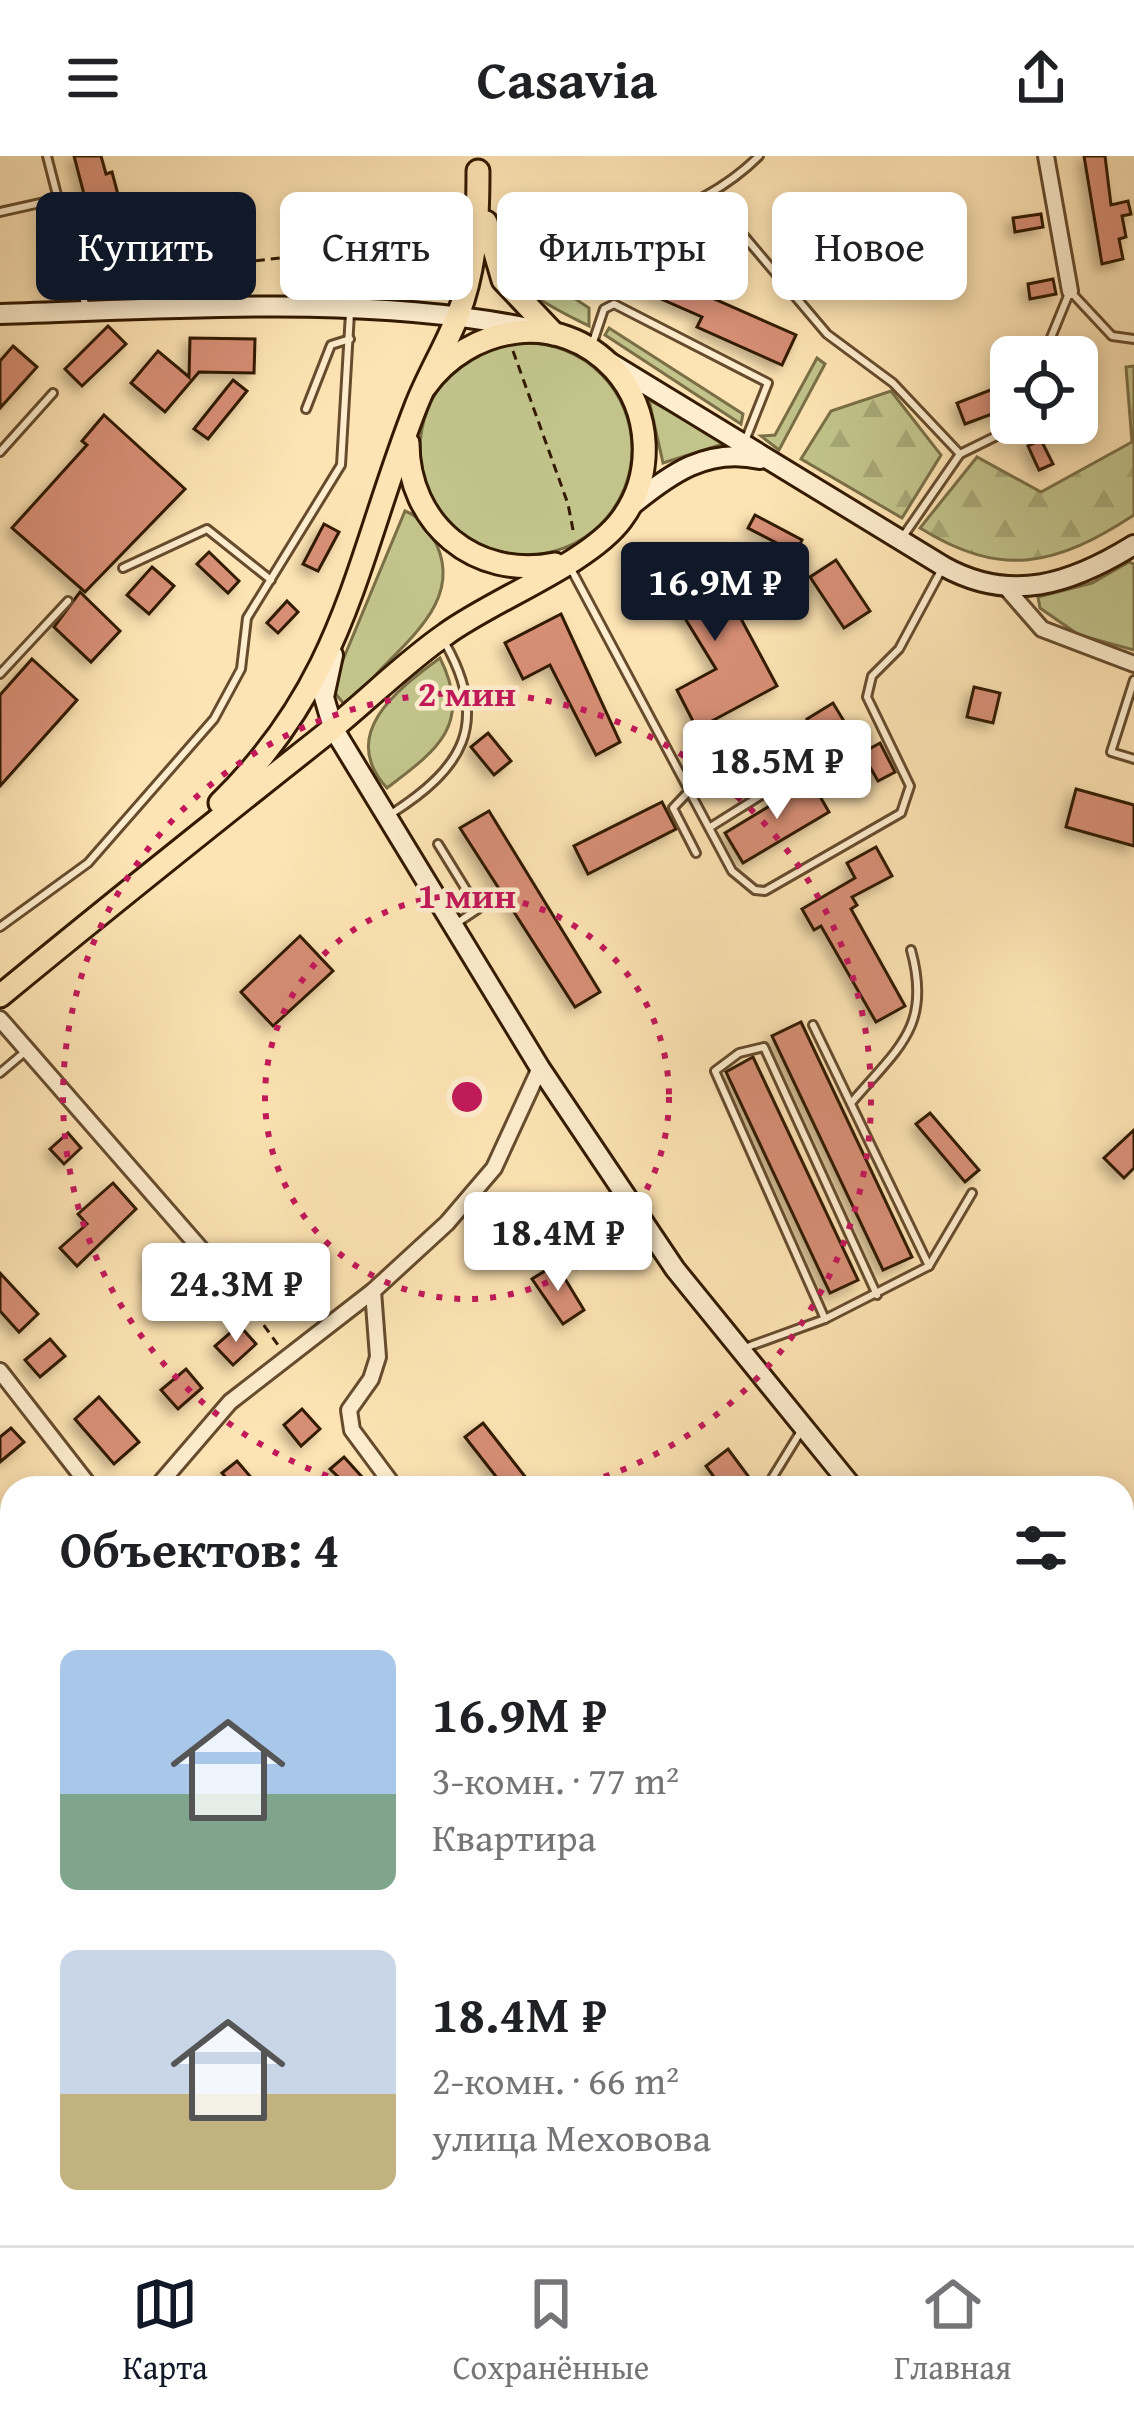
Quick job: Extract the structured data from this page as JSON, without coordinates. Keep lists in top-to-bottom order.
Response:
{
  "page": {
    "header": "Casavia",
    "chip": [
      "Купить",
      "Снять",
      "Фильтры",
      "Новое"
    ],
    "price": [
      "16.9M ₽",
      "18.5M ₽",
      "18.4M ₽",
      "24.3M ₽"
    ],
    "heading": "Объектов: 4",
    "list": [
      {
        "name": "16.9M ₽",
        "note": "3-комн. · 77 m² · Квартира"
      },
      {
        "name": "18.4M ₽",
        "note": "2-комн. · 66 m² · улица Меховова"
      }
    ],
    "tabs": ["Карта", "Сохранённые", "Главная"]
  },
  "rings": ["2 мин", "1 мин"]
}
